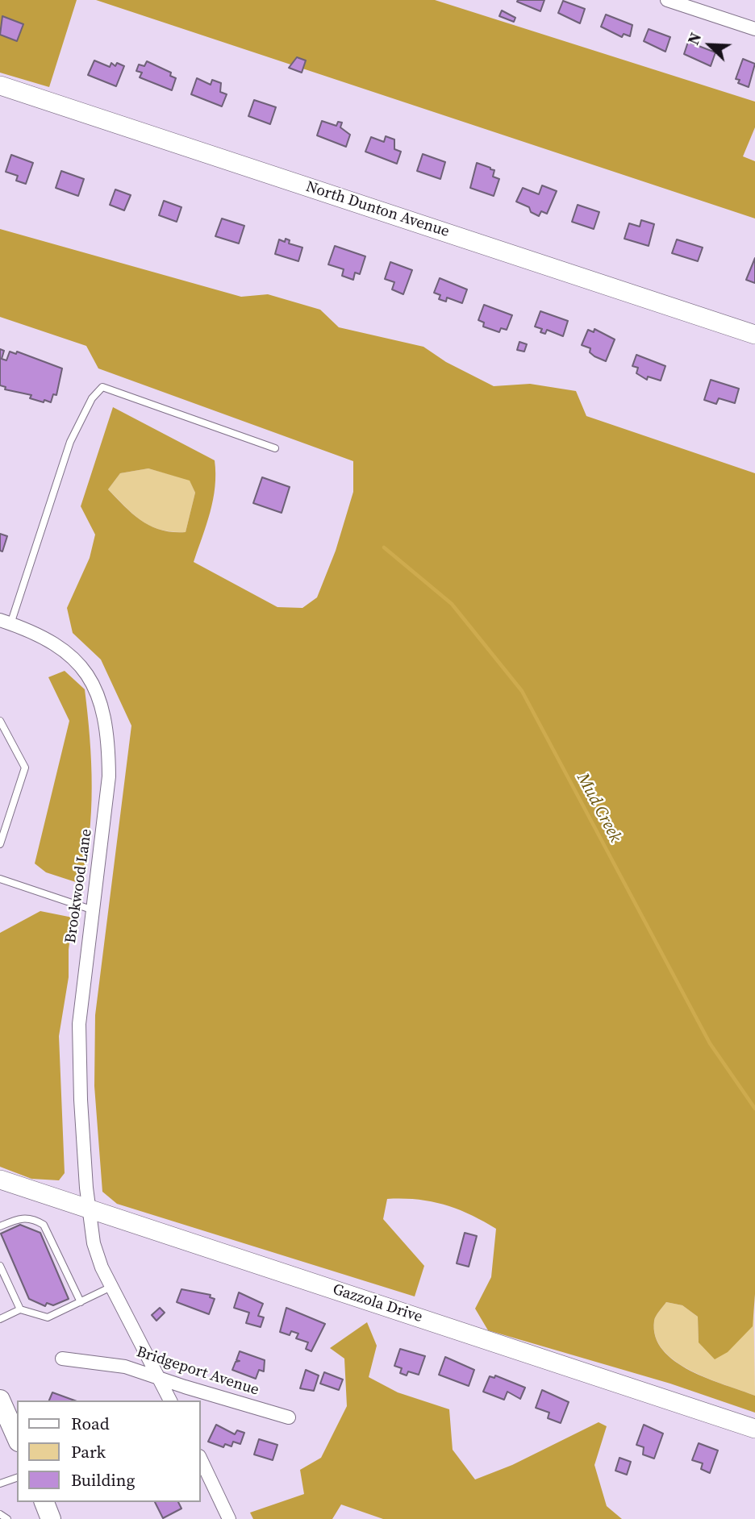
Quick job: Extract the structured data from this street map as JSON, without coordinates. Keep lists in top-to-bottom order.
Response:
{
  "streets": {
    "street": [
      "North Dunton Avenue",
      "Brookwood Lane",
      "Gazzola Drive",
      "Bridgeport Avenue"
    ]
  },
  "crossings": [
    ["Brookwood Lane", "Gazzola Drive"],
    ["Brookwood Lane", "Bridgeport Avenue"]
  ],
  "water": ["Mud Creek"],
  "legend": ["Road", "Park", "Building"],
  "north": "top left"
}
